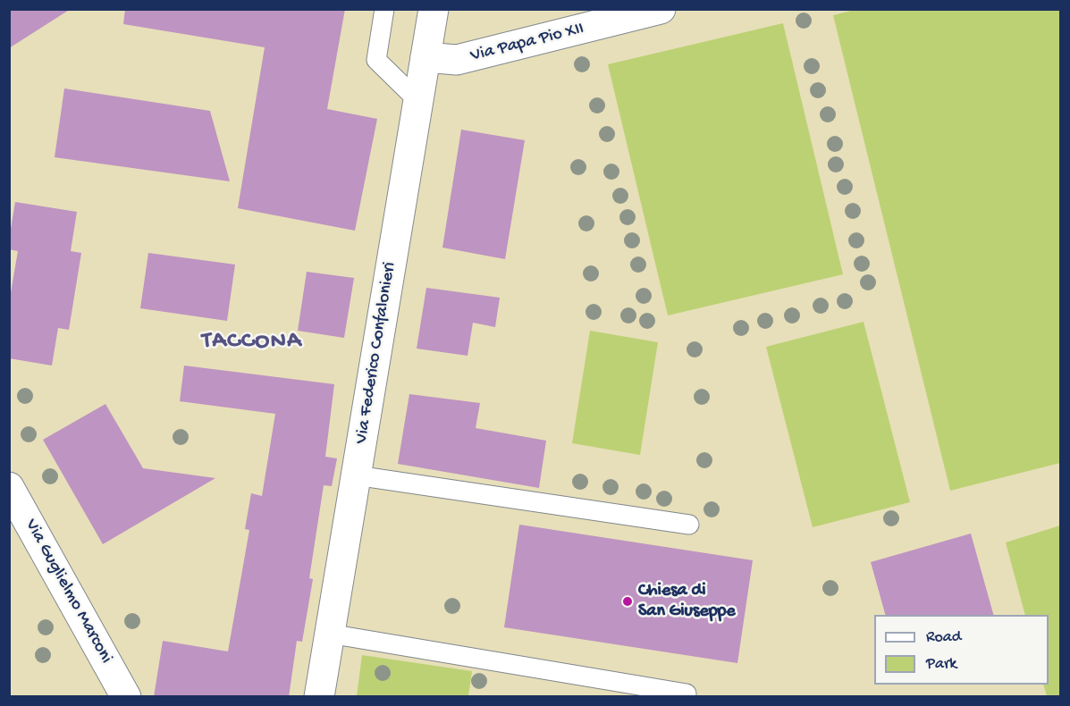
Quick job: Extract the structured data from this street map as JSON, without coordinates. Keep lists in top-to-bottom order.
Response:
{
  "streets": {
    "street": ["Via Papa Pio XII", "Via Federico Confalonieri", "Via Guglielmo Marconi"]
  },
  "crossings": [
    ["Via Papa Pio XII", "Via Federico Confalonieri"]
  ],
  "districts": ["TACCONA"],
  "places": ["Chiesa di San Giuseppe"],
  "legend": ["Road", "Park"]
}
